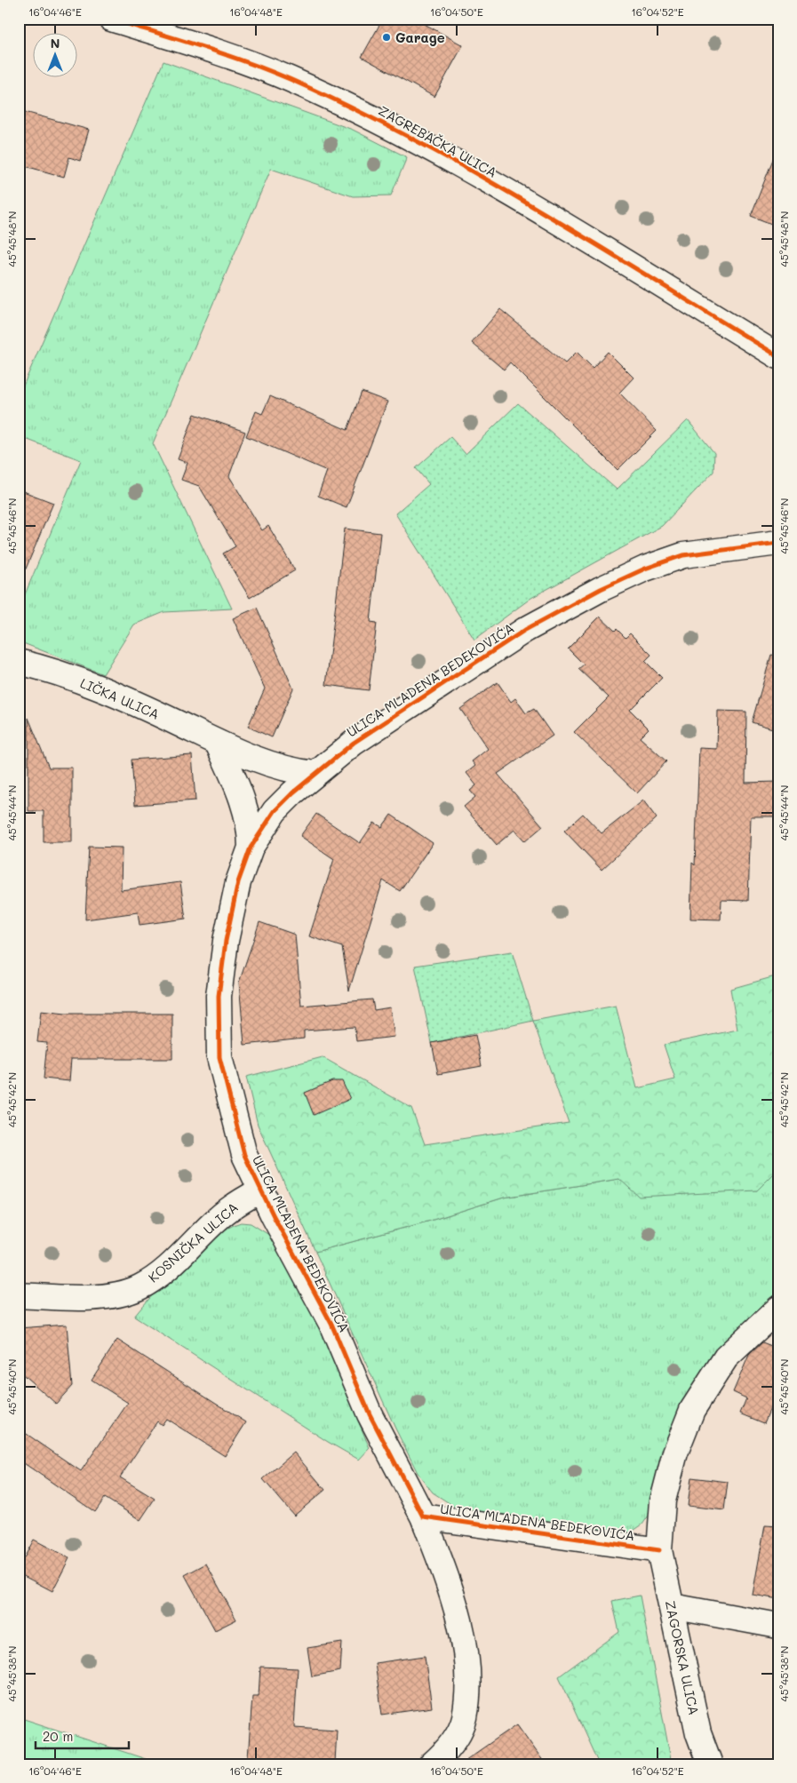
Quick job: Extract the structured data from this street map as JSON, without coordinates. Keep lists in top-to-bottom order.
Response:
{
  "streets": {
    "street": [
      "ZAGREBAČKA ULICA",
      "ULICA MLADENA BEDEKOVIĆA",
      "LIČKA ULICA",
      "KOSNIČKA ULICA",
      "ZAGORSKA ULICA"
    ]
  },
  "crossings": [
    ["ULICA MLADENA BEDEKOVIĆA", "LIČKA ULICA"],
    ["ULICA MLADENA BEDEKOVIĆA", "KOSNIČKA ULICA"],
    ["ULICA MLADENA BEDEKOVIĆA", "ZAGORSKA ULICA"]
  ],
  "places": ["Garage"],
  "scale_bar": "20 m",
  "north": "top",
  "coordinates": [
    "16°04'46\"E",
    "16°04'48\"E",
    "16°04'50\"E",
    "16°04'52\"E",
    "45°45'48\"N",
    "45°45'46\"N",
    "45°45'44\"N",
    "45°45'42\"N",
    "45°45'40\"N",
    "45°45'38\"N"
  ]
}
